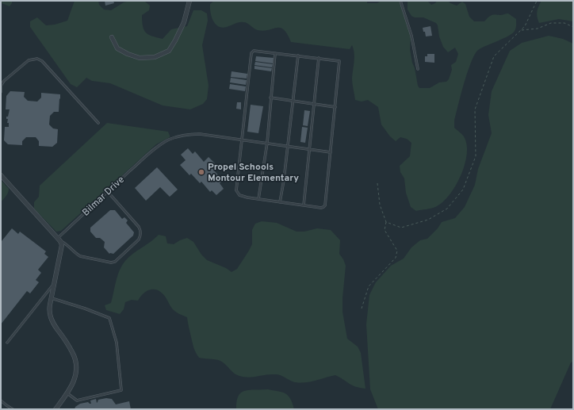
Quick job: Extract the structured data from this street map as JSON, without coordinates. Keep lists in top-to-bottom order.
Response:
{
  "streets": {
    "lane": ["Bilmar Drive"]
  },
  "places": ["Propel Schools Montour Elementary"]
}
